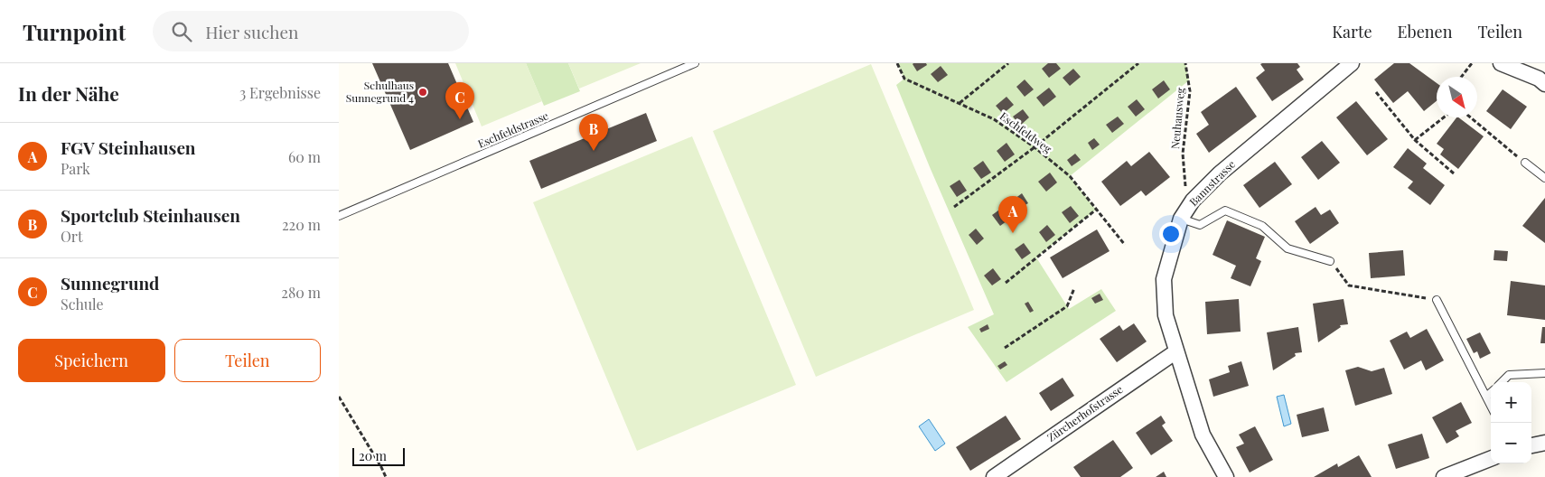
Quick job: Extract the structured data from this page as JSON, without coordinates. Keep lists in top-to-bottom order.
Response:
{
  "streets": {
    "street": ["Bannstrasse", "Zürcherhofstrasse"],
    "lane": ["Eschfeldstrasse"],
    "path": ["Neuhausweg", "Eschfeldweg"]
  },
  "crossings": [
    ["Neuhausweg", "Bannstrasse"],
    ["Bannstrasse", "Zürcherhofstrasse"]
  ],
  "places": ["Schulhaus Sunnegrund 4"],
  "scale_bar": "20 m",
  "north": "bottom right",
  "page": {
    "header": "Turnpoint",
    "search": "Hier suchen",
    "nav": ["Karte", "Ebenen", "Teilen"],
    "heading": ["In der Nähe", "3 Ergebnisse"],
    "pins": ["C", "B", "A"],
    "list": [
      {
        "mark": "A",
        "name": "FGV Steinhausen",
        "note": "Park",
        "value": "60 m"
      },
      {
        "mark": "B",
        "name": "Sportclub Steinhausen",
        "note": "Ort",
        "value": "220 m"
      },
      {
        "mark": "C",
        "name": "Sunnegrund",
        "note": "Schule",
        "value": "280 m"
      }
    ],
    "buttons": ["Speichern", "Teilen"],
    "map_buttons": ["+", "−"],
    "scale": "20 m"
  }
}
